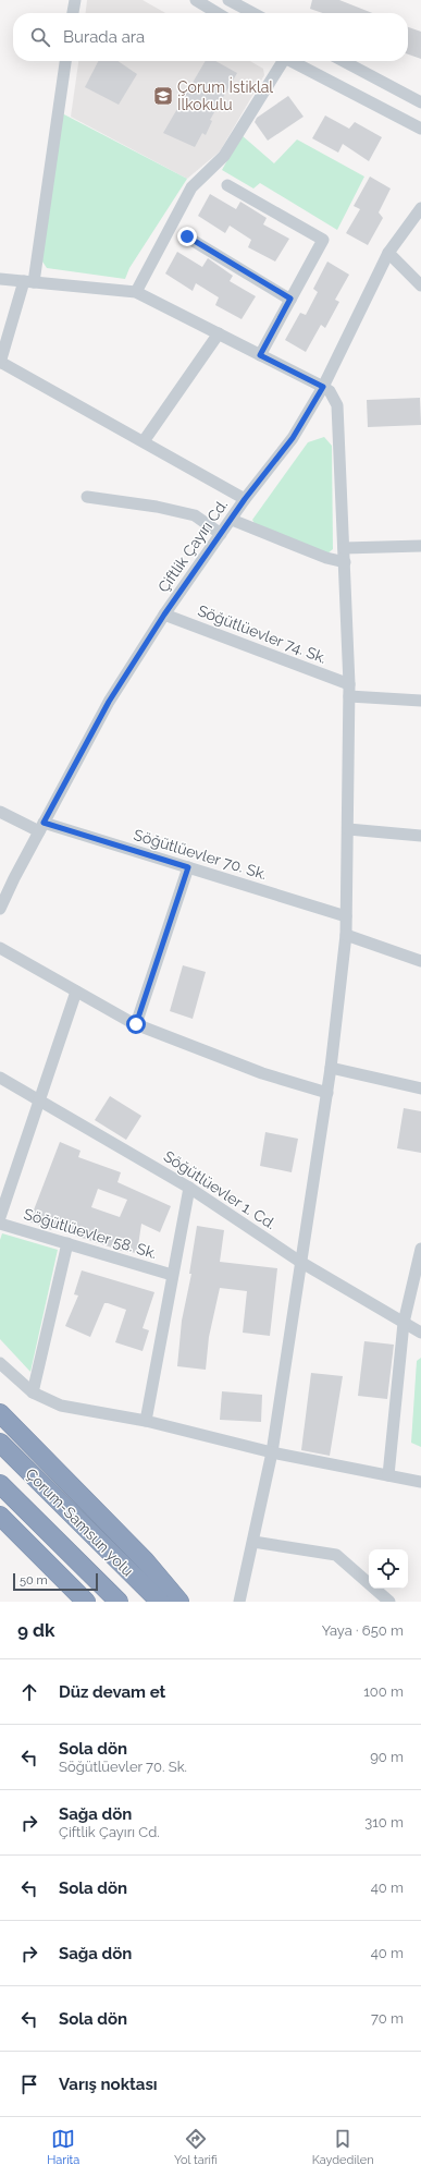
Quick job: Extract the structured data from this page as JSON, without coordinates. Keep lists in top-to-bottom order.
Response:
{
  "streets": {
    "highway": ["Çorum-Samsun yolu"],
    "street": [
      "Çiftlik Çayırı Cd.",
      "Söğütlüevler 74. Sk.",
      "Söğütlüevler 70. Sk.",
      "Söğütlüevler 1. Cd.",
      "Söğütlüevler 58. Sk."
    ]
  },
  "crossings": [
    ["Çiftlik Çayırı Cd.", "Söğütlüevler 74. Sk."],
    ["Çiftlik Çayırı Cd.", "Söğütlüevler 70. Sk."]
  ],
  "places": {
    "school or university": ["Çorum İstiklal İlkokulu"]
  },
  "scale_bar": "50 m",
  "page": {
    "search": "Burada ara",
    "scale": "50 m",
    "heading": ["9 dk", "Yaya · 650 m"],
    "list": [
      ["Düz devam et", "100 m"],
      ["Sola dön", "Söğütlüevler 70. Sk.", "90 m"],
      ["Sağa dön", "Çiftlik Çayırı Cd.", "310 m"],
      ["Sola dön", "40 m"],
      ["Sağa dön", "40 m"],
      ["Sola dön", "70 m"],
      "Varış noktası"
    ],
    "nav": ["Harita", "Yol tarifi", "Kaydedilen"]
  }
}
